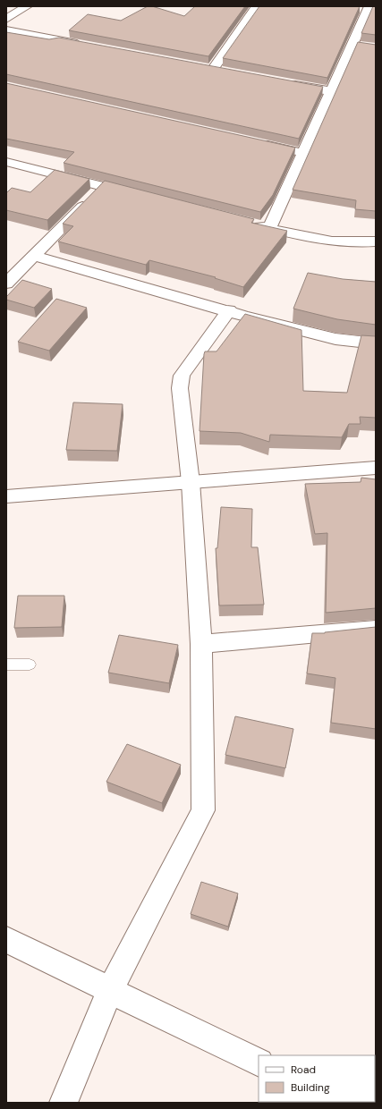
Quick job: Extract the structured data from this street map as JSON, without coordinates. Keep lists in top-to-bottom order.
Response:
{
  "legend": ["Road", "Building"]
}
